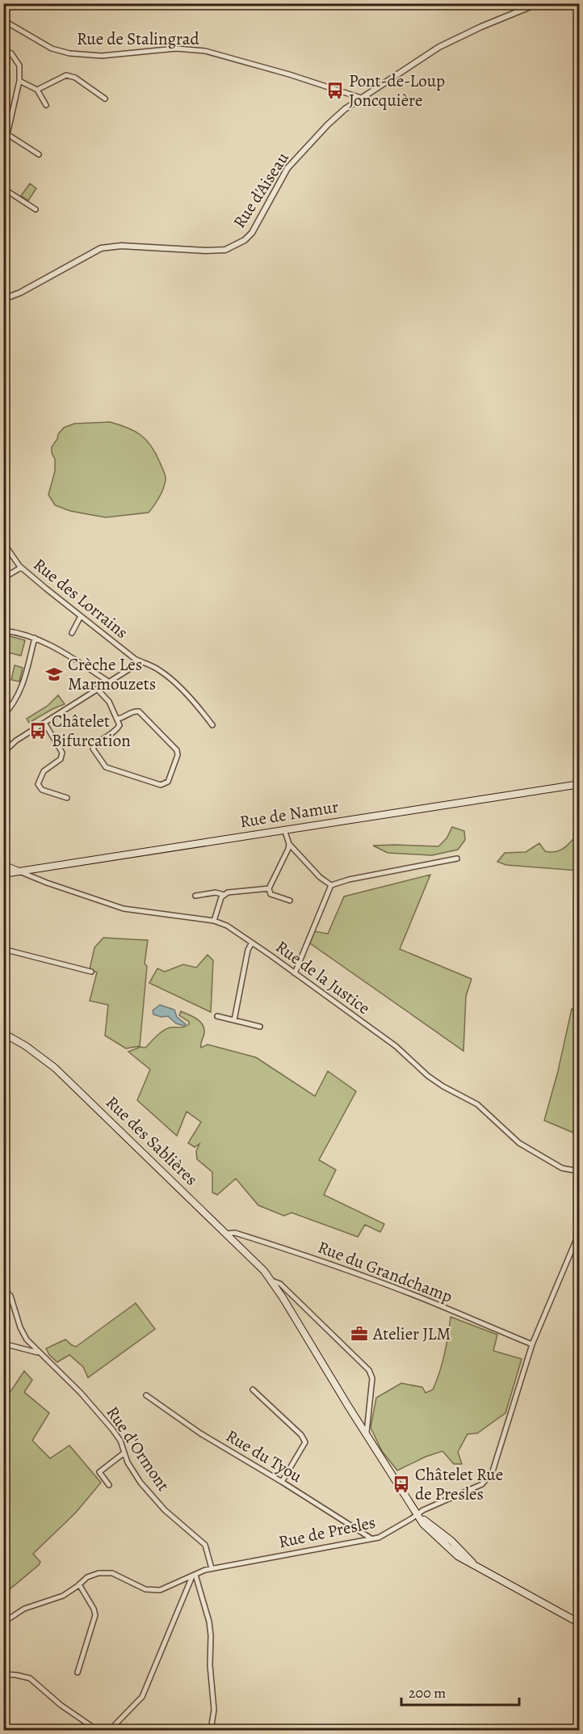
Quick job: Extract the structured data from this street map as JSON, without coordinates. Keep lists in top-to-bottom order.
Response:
{
  "streets": {
    "main road": ["Rue de Namur", "Rue des Sablières"],
    "street": [
      "Rue de Stalingrad",
      "Rue d'Aiseau",
      "Rue des Lorrains",
      "Rue de la Justice",
      "Rue du Grandchamp",
      "Rue d'Ormont",
      "Rue du Tyou",
      "Rue de Presles"
    ]
  },
  "crossings": [
    ["Rue de Stalingrad", "Rue d'Aiseau"],
    ["Rue de Namur", "Rue de la Justice"],
    ["Rue des Sablières", "Rue du Grandchamp"],
    ["Rue des Sablières", "Rue de Presles"],
    ["Rue du Grandchamp", "Rue de Presles"],
    ["Rue d'Ormont", "Rue de Presles"],
    ["Rue du Tyou", "Rue de Presles"]
  ],
  "places": {
    "bus stop": ["Pont-de-Loup Joncquière", "Châtelet Bifurcation", "Châtelet Rue de Presles"],
    "school or university": ["Crèche Les Marmouzets"],
    "office": ["Atelier JLM"]
  },
  "scale_bar": "200 m"
}
